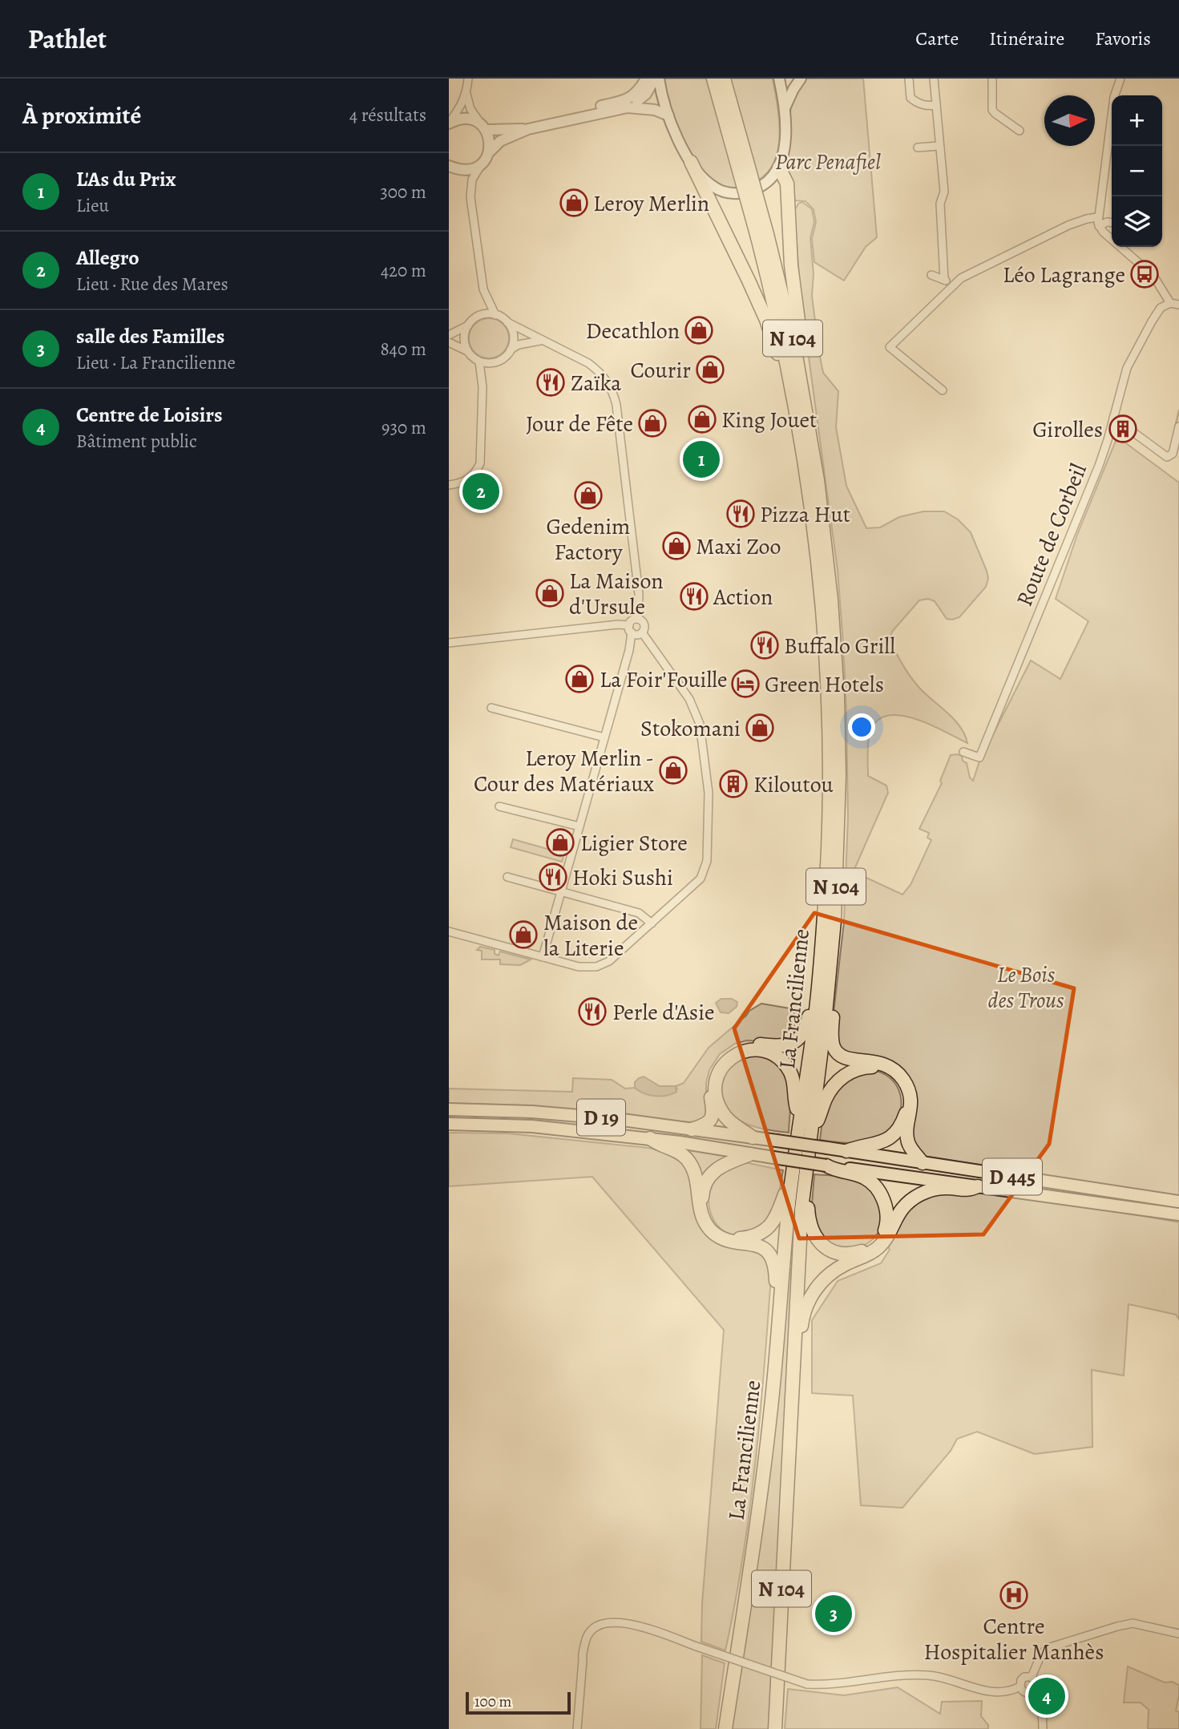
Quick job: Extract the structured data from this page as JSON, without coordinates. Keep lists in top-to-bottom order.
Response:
{
  "streets": {
    "highway": ["N 104", "La Francilienne"],
    "main road": ["D 19", "D 445"],
    "street": ["Route de Corbeil"]
  },
  "crossings": [
    ["D 19", "D 445"]
  ],
  "parks": ["Parc Penafiel", "Le Bois des Trous"],
  "places": {
    "shop": [
      "Leroy Merlin",
      "Decathlon",
      "Courir",
      "King Jouet",
      "Jour de Fête",
      "Gedenim Factory",
      "Maxi Zoo",
      "La Maison d'Ursule",
      "La Foir'Fouille",
      "Stokomani",
      "Leroy Merlin - Cour des Matériaux",
      "Ligier Store",
      "Maison de la Literie"
    ],
    "bus stop": ["Léo Lagrange"],
    "restaurant": [
      "Zaïka",
      "Pizza Hut",
      "Action",
      "Buffalo Grill",
      "Hoki Sushi",
      "Perle d'Asie"
    ],
    "building": ["Girolles", "Kiloutou"],
    "hotel": ["Green Hotels"],
    "hospital": ["Centre Hospitalier Manhès"]
  },
  "scale_bar": "100 m",
  "north": "right",
  "page": {
    "header": "Pathlet",
    "nav": ["Carte", "Itinéraire", "Favoris"],
    "heading": ["À proximité", "4 résultats"],
    "map_buttons": ["+", "−"],
    "list": [
      {
        "mark": "1",
        "name": "L'As du Prix",
        "note": "Lieu",
        "value": "300 m"
      },
      {
        "mark": "2",
        "name": "Allegro",
        "note": "Lieu · Rue des Mares",
        "value": "420 m"
      },
      {
        "mark": "3",
        "name": "salle des Familles",
        "note": "Lieu · La Francilienne",
        "value": "840 m"
      },
      {
        "mark": "4",
        "name": "Centre de Loisirs",
        "note": "Bâtiment public",
        "value": "930 m"
      }
    ],
    "pins": [
      "1",
      "2",
      "3",
      "4"
    ],
    "scale": "100 m"
  }
}
